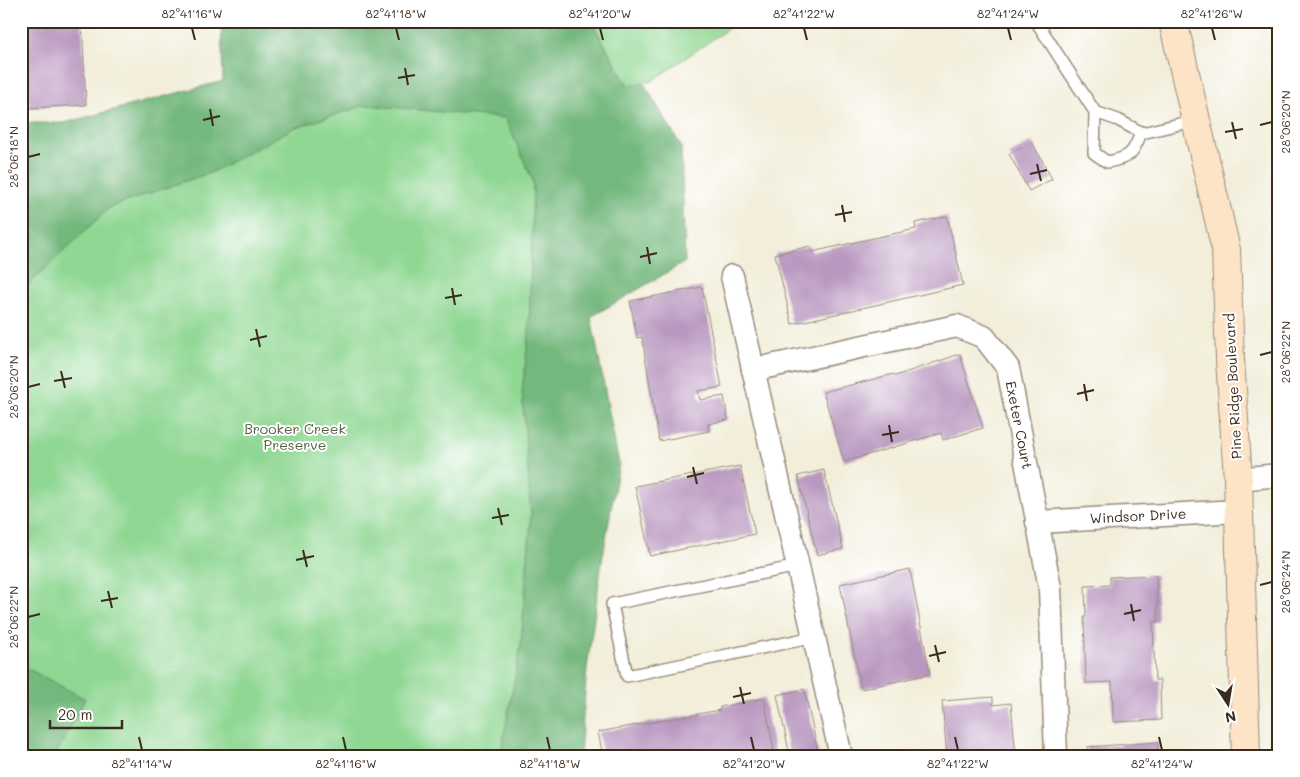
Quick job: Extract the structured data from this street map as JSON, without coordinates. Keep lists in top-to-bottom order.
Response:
{
  "streets": {
    "street": ["Pine Ridge Boulevard", "Exeter Court", "Windsor Drive"]
  },
  "crossings": [
    ["Pine Ridge Boulevard", "Windsor Drive"],
    ["Exeter Court", "Windsor Drive"]
  ],
  "parks": ["Brooker Creek Preserve"],
  "scale_bar": "20 m",
  "north": "bottom",
  "coordinates": [
    "82°41'16\"W",
    "82°41'18\"W",
    "82°41'20\"W",
    "82°41'22\"W",
    "82°41'24\"W",
    "82°41'26\"W",
    "28°06'20\"N",
    "28°06'18\"N",
    "28°06'22\"N",
    "28°06'24\"N",
    "82°41'14\"W"
  ]
}
